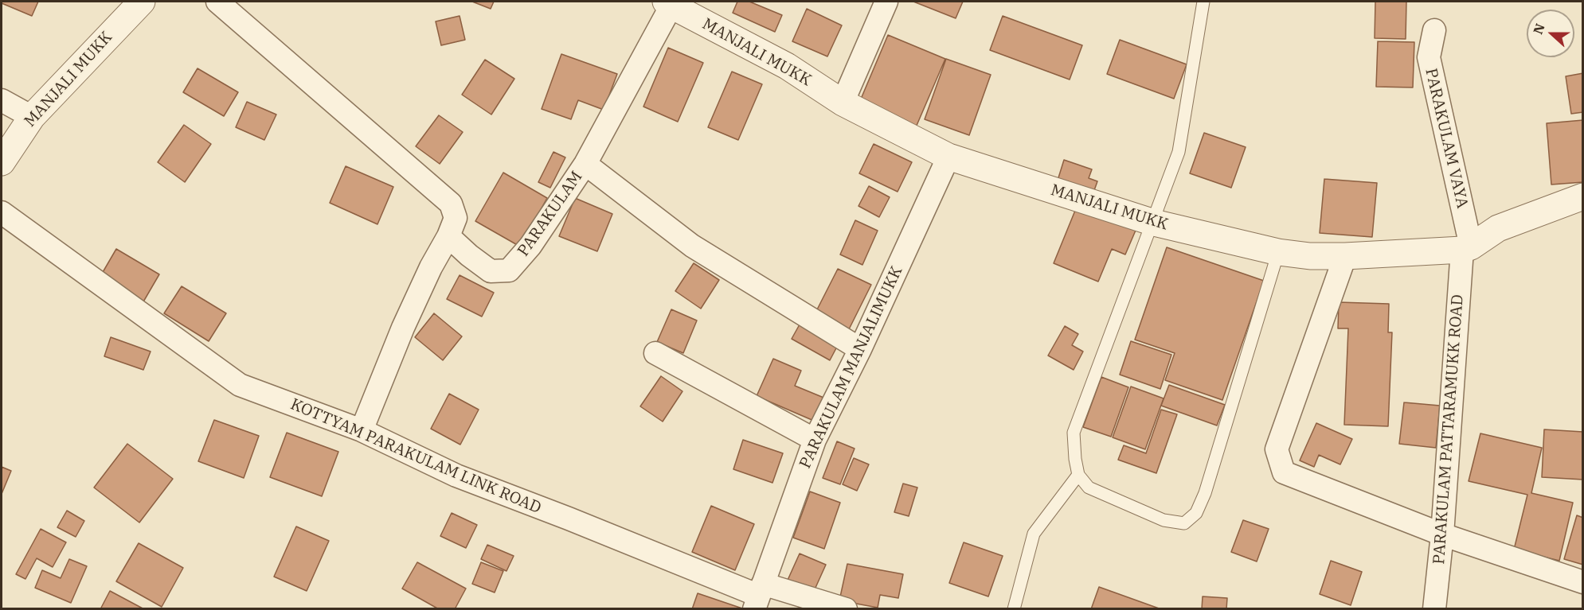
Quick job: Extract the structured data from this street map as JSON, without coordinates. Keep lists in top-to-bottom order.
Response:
{
  "streets": {
    "street": [
      "MANJALI MUKK",
      "PARAKULAM VAYA",
      "PARAKULAM",
      "PARAKULAM MANJALIMUKK",
      "PARAKULAM PATTARAMUKK ROAD",
      "KOTTYAM PARAKULAM LINK ROAD"
    ]
  },
  "crossings": [
    ["MANJALI MUKK", "PARAKULAM VAYA"],
    ["MANJALI MUKK", "PARAKULAM"],
    ["MANJALI MUKK", "PARAKULAM MANJALIMUKK"],
    ["MANJALI MUKK", "PARAKULAM PATTARAMUKK ROAD"],
    ["PARAKULAM VAYA", "PARAKULAM PATTARAMUKK ROAD"],
    ["PARAKULAM MANJALIMUKK", "KOTTYAM PARAKULAM LINK ROAD"]
  ],
  "north": "left"
}
